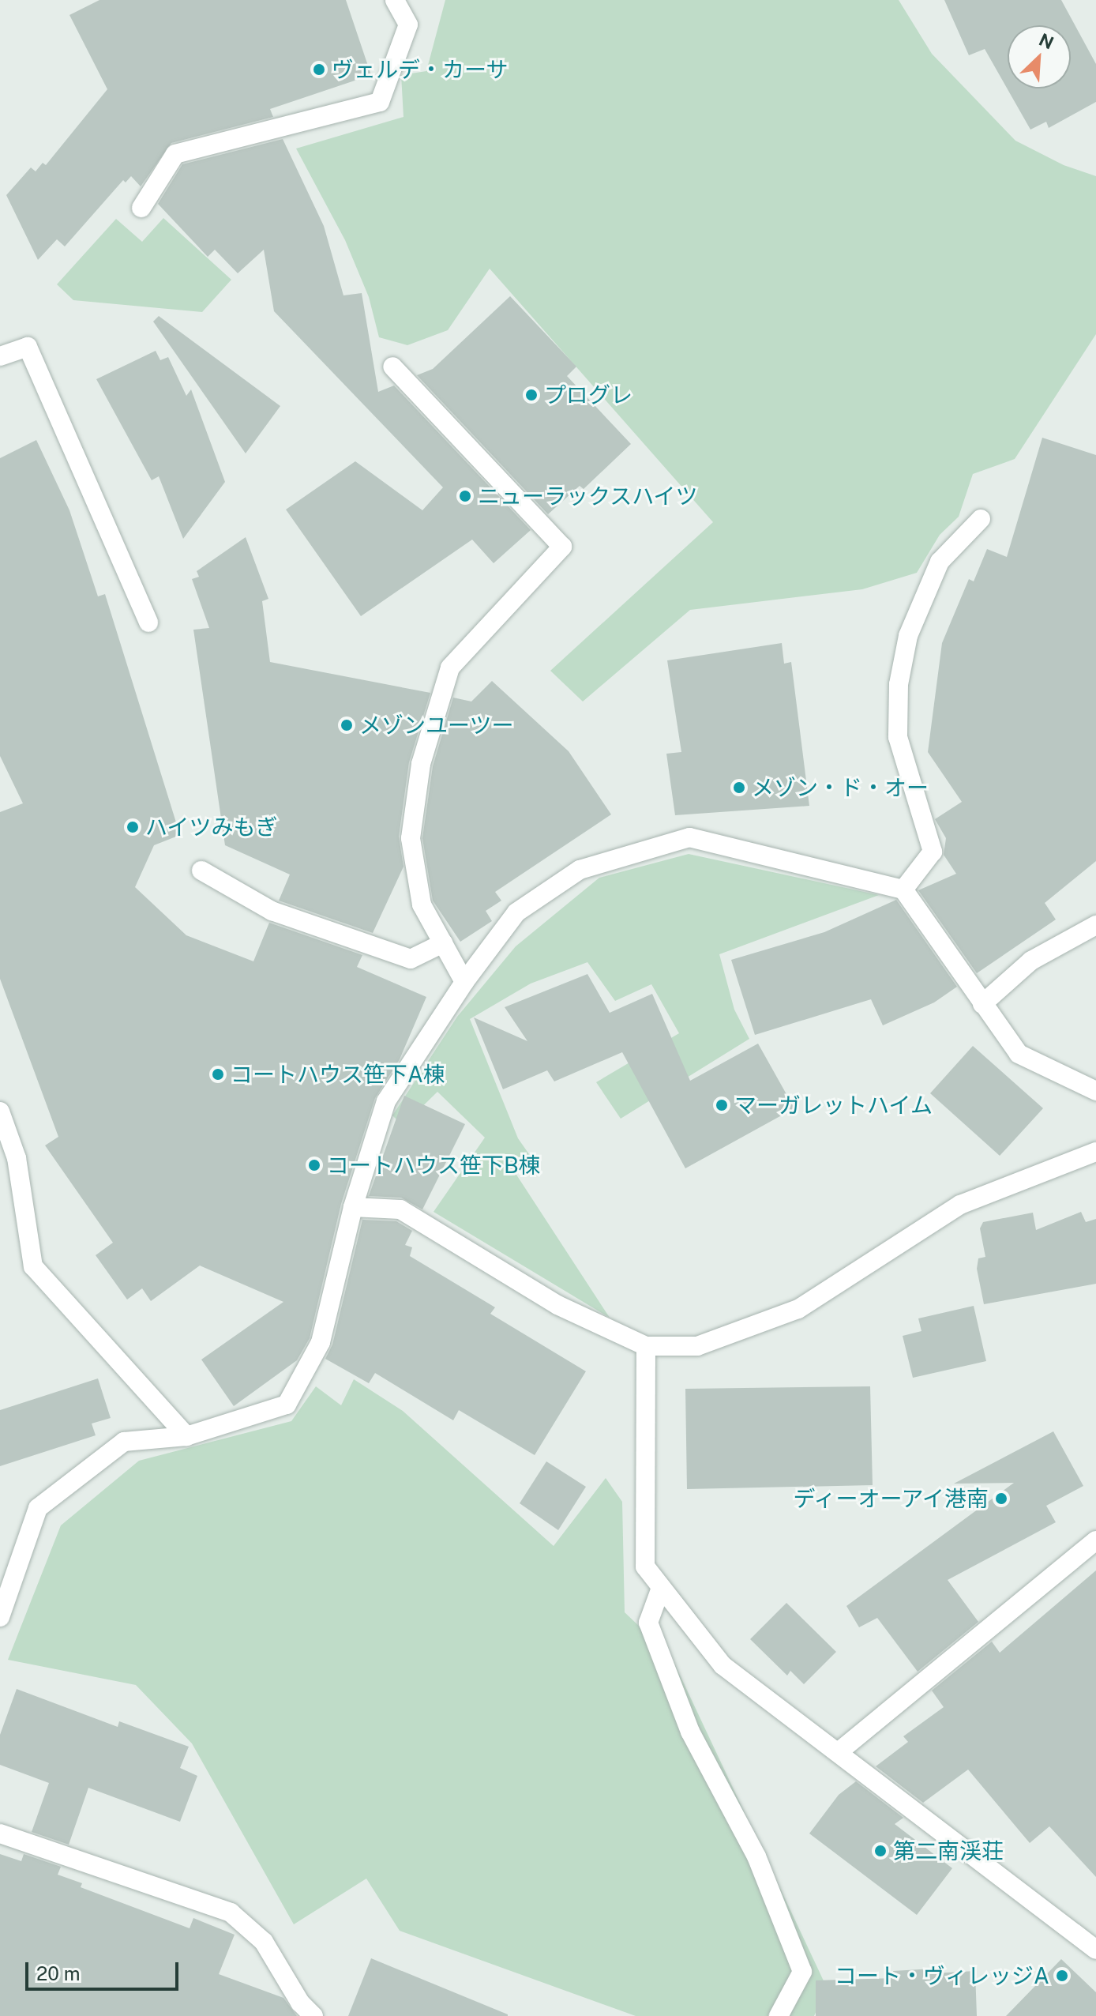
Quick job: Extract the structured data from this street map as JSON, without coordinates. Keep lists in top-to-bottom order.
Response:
{
  "places": [
    "ヴェルデ・カーサ",
    "プログレ",
    "ニューラックスハイツ",
    "メゾンユーツー",
    "メゾン・ド・オー",
    "ハイツみもぎ",
    "コートハウス笹下A棟",
    "マーガレットハイム",
    "コートハウス笹下B棟",
    "ディーオーアイ港南",
    "第二南渓荘",
    "コート・ヴィレッジA"
  ],
  "scale_bar": "20 m",
  "north": "top right"
}
